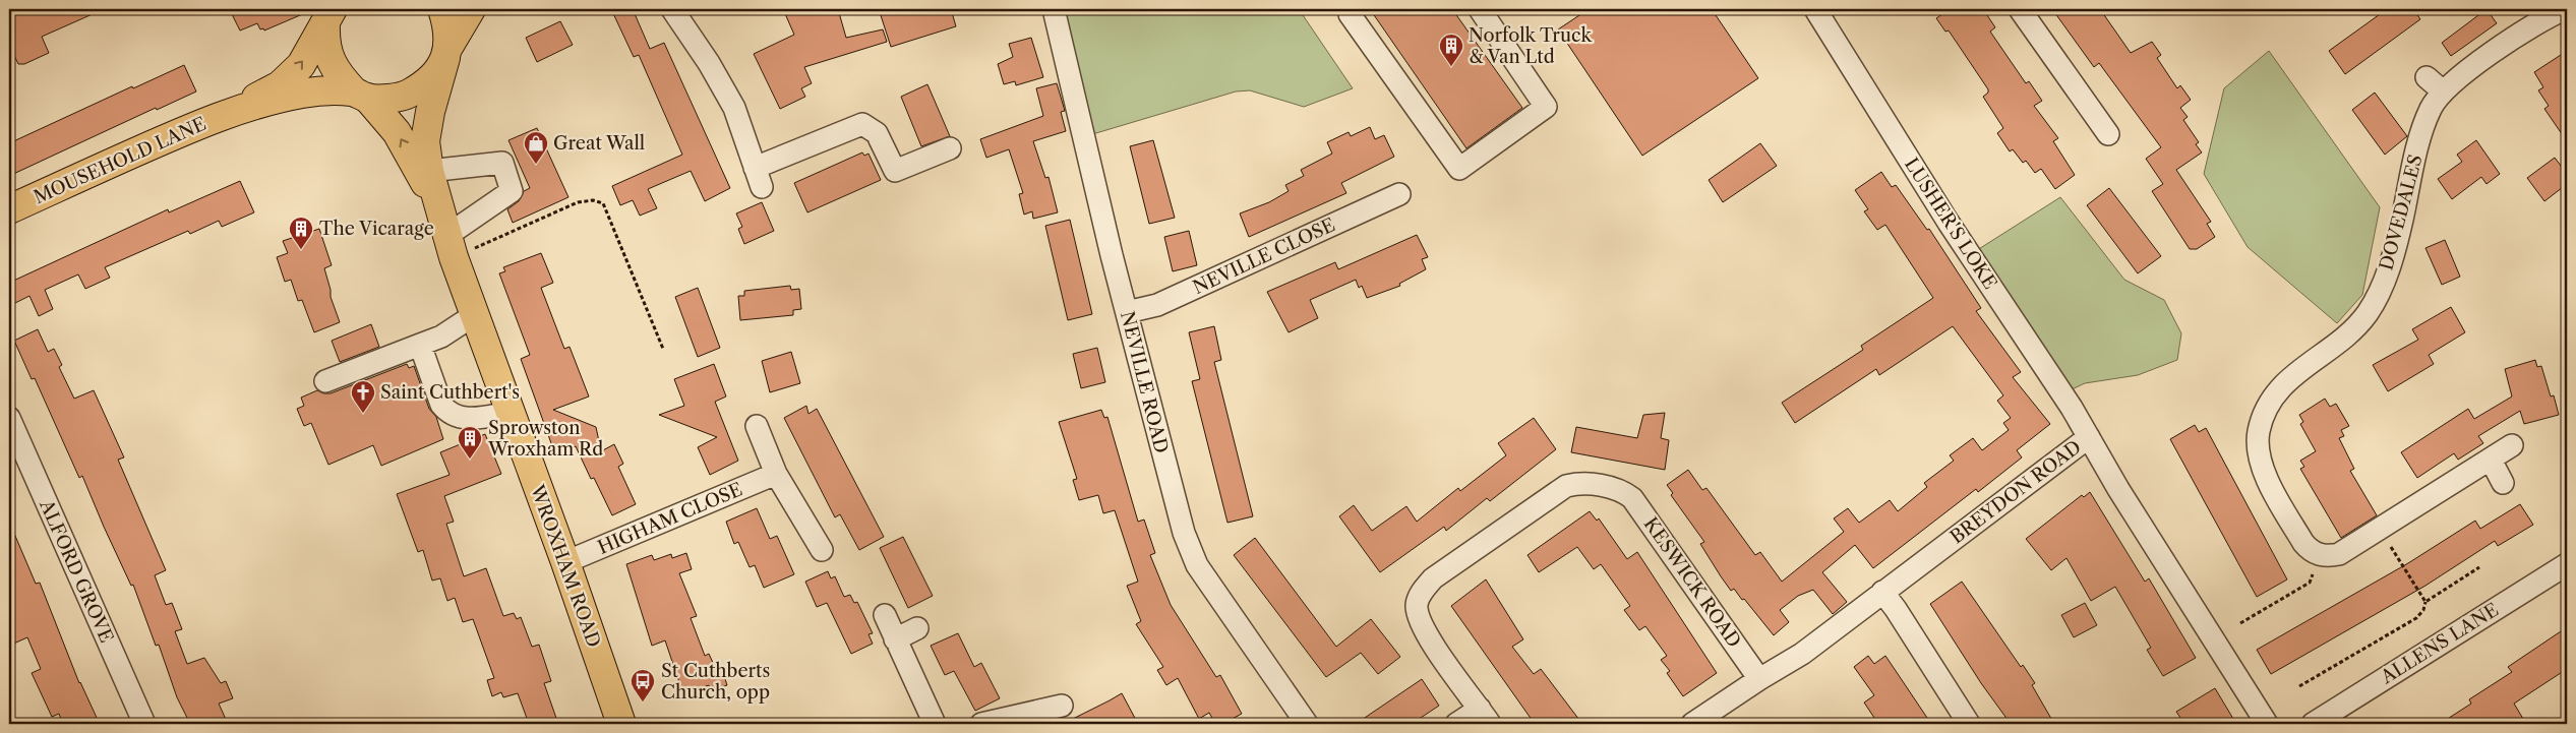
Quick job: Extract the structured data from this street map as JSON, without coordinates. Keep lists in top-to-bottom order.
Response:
{
  "streets": {
    "main road": ["MOUSEHOLD LANE", "WROXHAM ROAD"],
    "street": [
      "DOVEDALES",
      "LUSHER'S LOKE",
      "NEVILLE CLOSE",
      "NEVILLE ROAD",
      "BREYDON ROAD",
      "HIGHAM CLOSE",
      "ALFORD GROVE",
      "KESWICK ROAD",
      "ALLENS LANE"
    ]
  },
  "crossings": [
    ["MOUSEHOLD LANE", "WROXHAM ROAD"],
    ["LUSHER'S LOKE", "BREYDON ROAD"],
    ["NEVILLE CLOSE", "NEVILLE ROAD"],
    ["BREYDON ROAD", "KESWICK ROAD"],
    ["HIGHAM CLOSE", "WROXHAM ROAD"]
  ],
  "places": {
    "building": ["Norfolk Truck & Van Ltd", "The Vicarage", "Sprowston Wroxham Rd"],
    "shop": ["Great Wall"],
    "church": ["Saint Cuthbert's"],
    "bus stop": ["St Cuthberts Church, opp"]
  }
}
